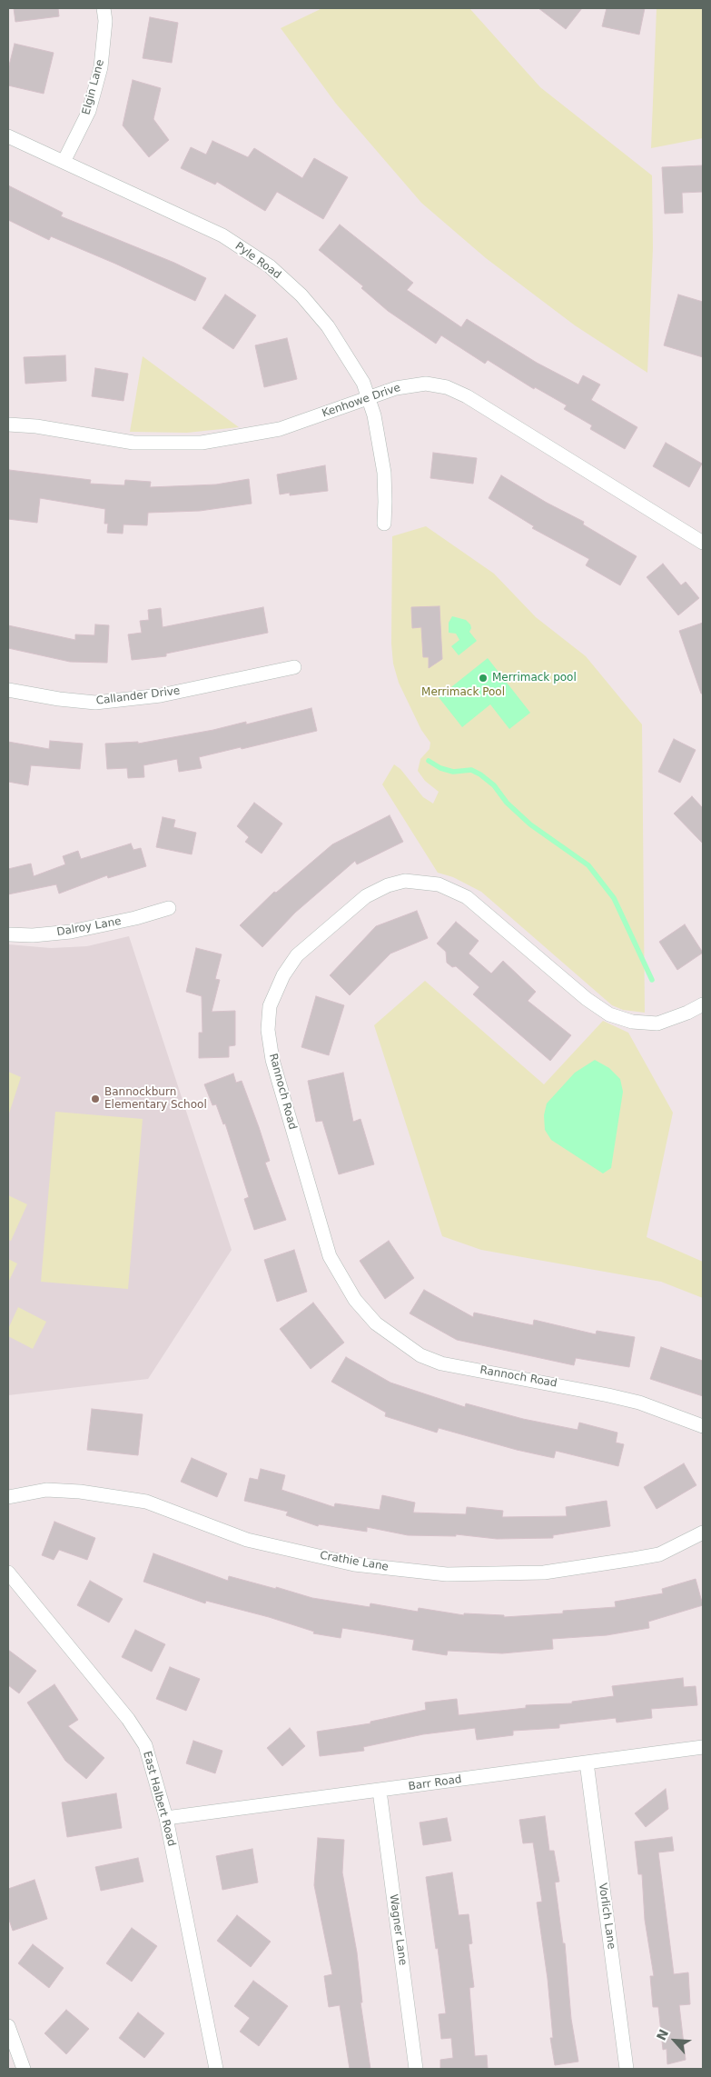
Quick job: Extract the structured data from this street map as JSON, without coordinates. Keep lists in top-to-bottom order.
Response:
{
  "streets": {
    "street": [
      "Elgin Lane",
      "Pyle Road",
      "Kenhowe Drive",
      "Callander Drive",
      "Dalroy Lane",
      "Rannoch Road",
      "Crathie Lane",
      "Barr Road",
      "East Halbert Road",
      "Vorlich Lane",
      "Wagner Lane"
    ]
  },
  "crossings": [
    ["Elgin Lane", "Pyle Road"],
    ["Pyle Road", "Kenhowe Drive"],
    ["Barr Road", "East Halbert Road"],
    ["Barr Road", "Vorlich Lane"],
    ["Barr Road", "Wagner Lane"]
  ],
  "parks": ["Merrimack Pool"],
  "places": ["Merrimack pool", "Bannockburn Elementary School"],
  "north": "top left"
}
